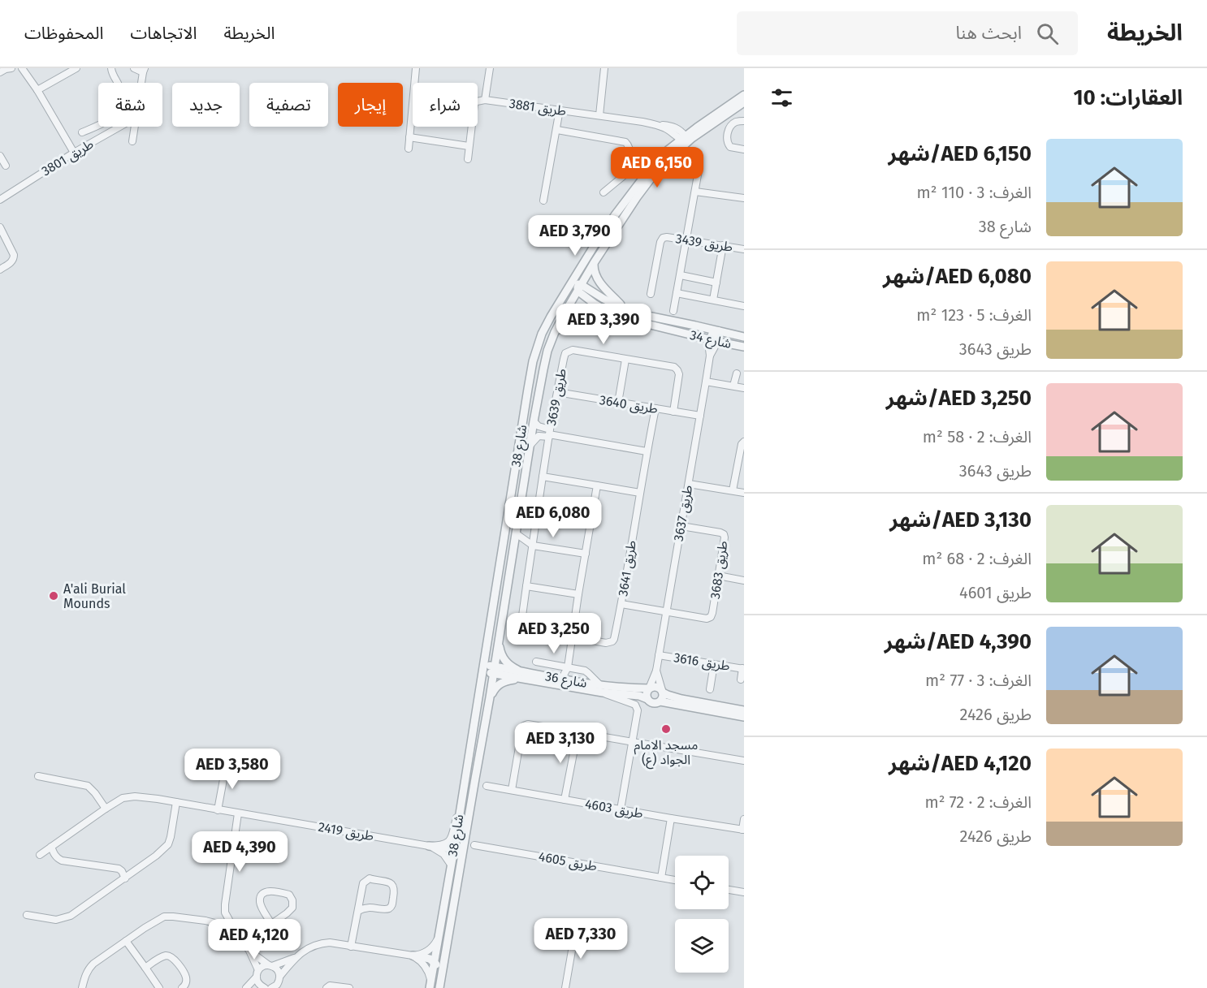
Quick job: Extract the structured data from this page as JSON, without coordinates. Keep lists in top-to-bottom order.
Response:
{
  "streets": {
    "street": [
      "طريق 3881",
      "طريق 3801",
      "طريق 3439",
      "شارع 34",
      "طريق 3639",
      "طريق 3640",
      "شارع 38",
      "طريق 3637",
      "طريق 3641",
      "طريق 3683",
      "طريق 3616",
      "شارع 36",
      "طريق 4603",
      "طريق 2419",
      "طريق 4605"
    ]
  },
  "crossings": [
    ["طريق 3881", "شارع 38"],
    ["شارع 34", "شارع 38"],
    ["شارع 34", "طريق 3637"],
    ["طريق 3639", "طريق 3640"],
    ["طريق 3639", "طريق 3641"],
    ["طريق 3640", "طريق 3637"],
    ["طريق 3640", "طريق 3641"],
    ["شارع 38", "شارع 36"],
    ["شارع 38", "طريق 2419"],
    ["طريق 3637", "طريق 3683"],
    ["طريق 3637", "طريق 3616"],
    ["طريق 3637", "شارع 36"],
    ["طريق 3641", "طريق 3683"]
  ],
  "places": ["A'ali Burial Mounds", "مسجد الإمام الجواد (ع)"],
  "page": {
    "header": "الخريطة",
    "search": "ابحث هنا",
    "nav": ["الخريطة", "الاتجاهات", "المحفوظات"],
    "heading": "العقارات: 10",
    "chip": [
      "شراء",
      "إيجار",
      "تصفية",
      "جديد",
      "شقة"
    ],
    "list": [
      {
        "name": "AED 6,150/شهر",
        "note": "الغرف: 3 · 110 m² · شارع 38"
      },
      {
        "name": "AED 6,080/شهر",
        "note": "الغرف: 5 · 123 m² · طريق 3643"
      },
      {
        "name": "AED 3,250/شهر",
        "note": "الغرف: 2 · 58 m² · طريق 3643"
      },
      {
        "name": "AED 3,130/شهر",
        "note": "الغرف: 2 · 68 m² · طريق 4601"
      },
      {
        "name": "AED 4,390/شهر",
        "note": "الغرف: 3 · 77 m² · طريق 2426"
      },
      {
        "name": "AED 4,120/شهر",
        "note": "الغرف: 2 · 72 m² · طريق 2426"
      }
    ],
    "price": [
      "AED 6,150",
      "AED 3,790",
      "AED 3,390",
      "AED 6,080",
      "AED 3,250",
      "AED 3,130",
      "AED 3,580",
      "AED 4,390",
      "AED 7,330",
      "AED 4,120"
    ]
  }
}
